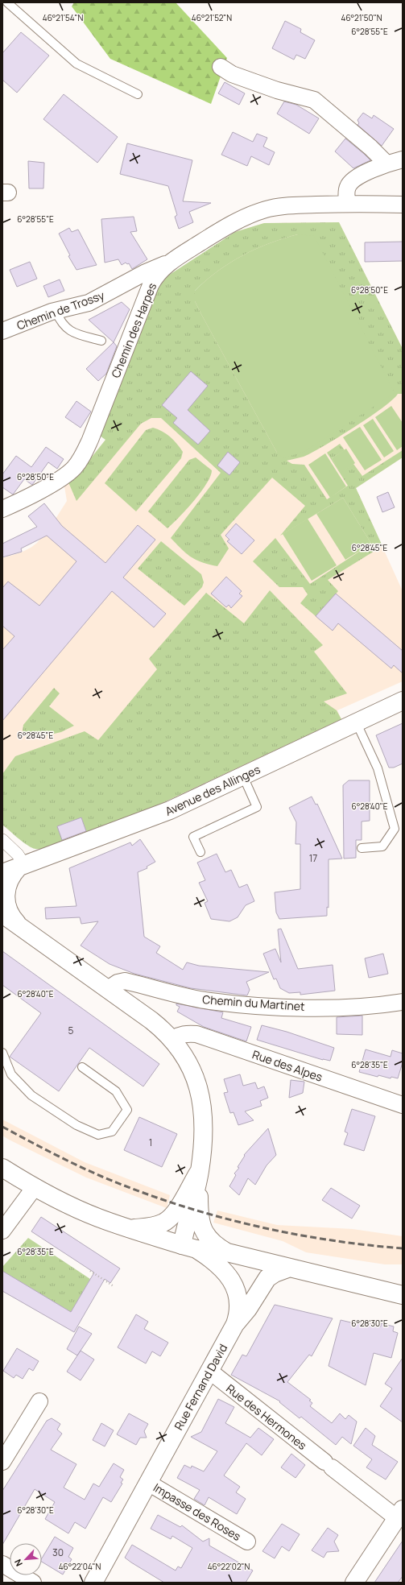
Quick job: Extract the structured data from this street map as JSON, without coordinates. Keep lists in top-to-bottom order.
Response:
{
  "streets": {
    "main road": ["Avenue des Allinges", "Rue Fernand David"],
    "street": [
      "Chemin de Trossy",
      "Chemin des Harpes",
      "Chemin du Martinet",
      "Rue des Alpes",
      "Rue des Hermones",
      "Impasse des Roses"
    ]
  },
  "crossings": [
    ["Chemin de Trossy", "Chemin des Harpes"],
    ["Rue Fernand David", "Rue des Hermones"],
    ["Rue Fernand David", "Impasse des Roses"]
  ],
  "house_numbers": [
    "17",
    "5",
    "1",
    "30"
  ],
  "north": "bottom left",
  "coordinates": [
    "46°21'54\"N",
    "46°21'52\"N",
    "46°21'50\"N",
    "6°28'55\"E",
    "6°28'50\"E",
    "6°28'45\"E",
    "6°28'40\"E",
    "6°28'35\"E",
    "6°28'30\"E",
    "46°22'04\"N",
    "46°22'02\"N"
  ]
}
